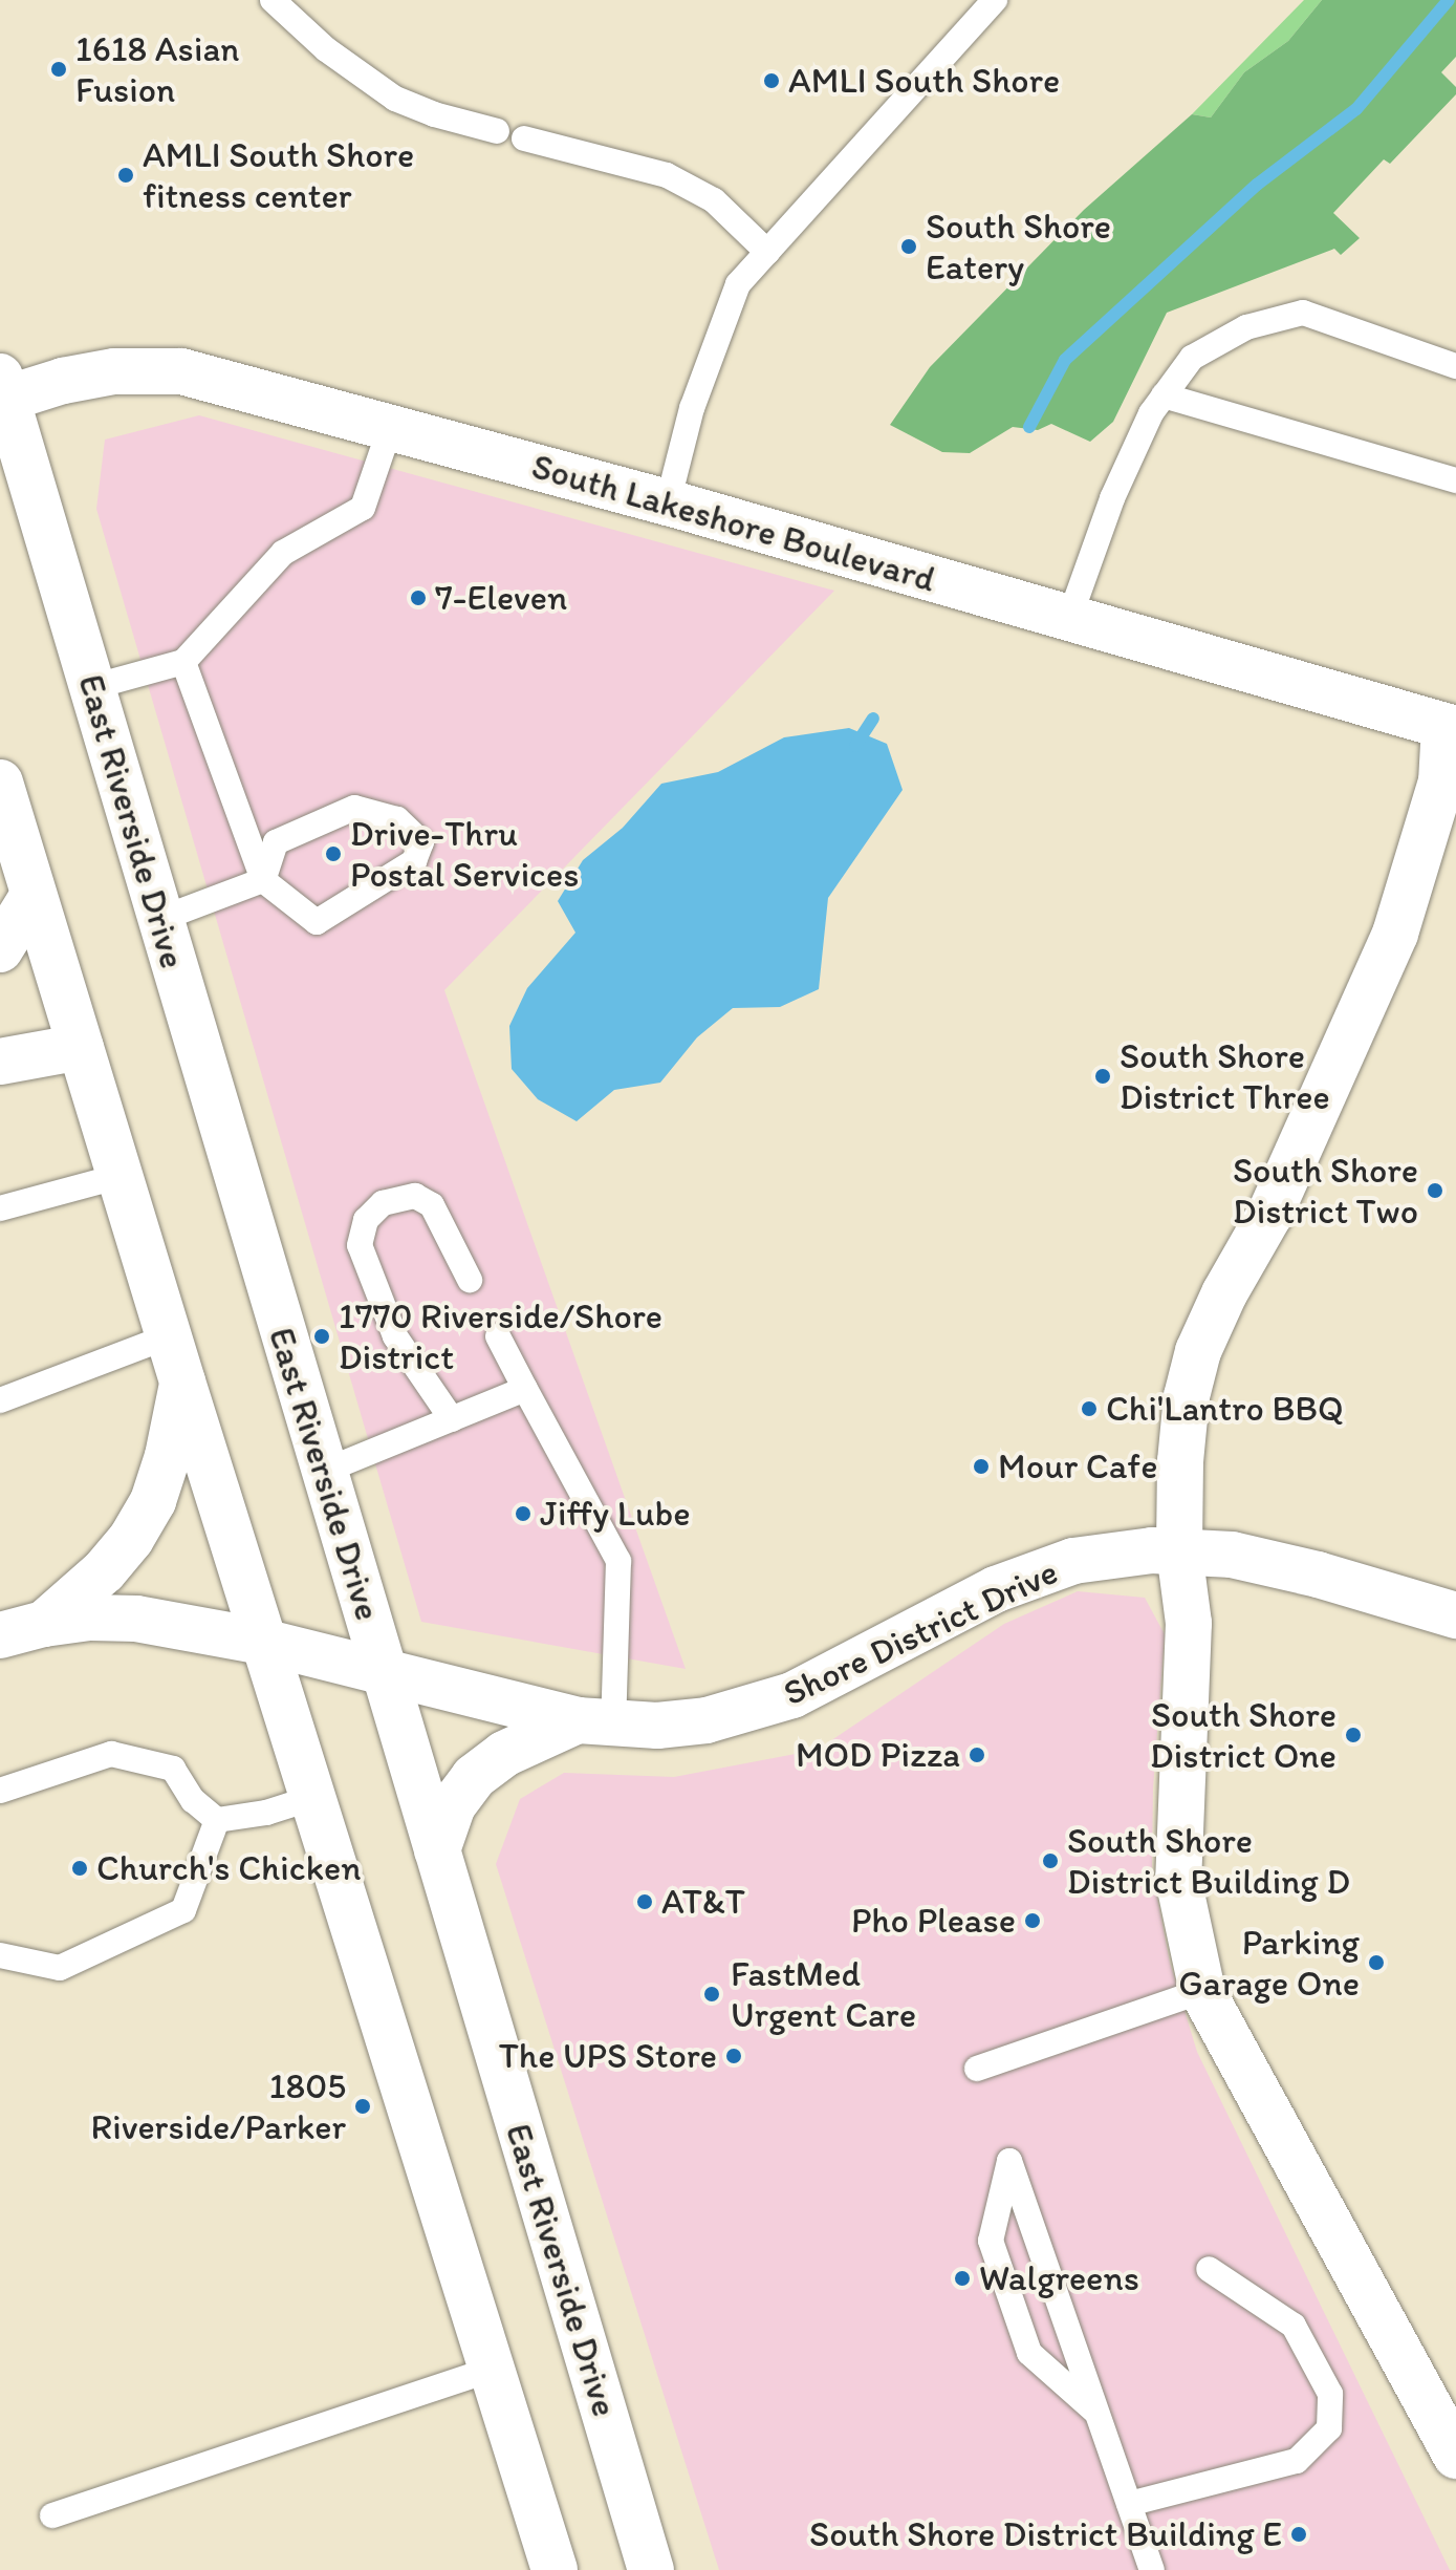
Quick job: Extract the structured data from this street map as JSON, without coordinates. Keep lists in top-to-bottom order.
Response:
{
  "streets": {
    "main road": ["South Lakeshore Boulevard", "East Riverside Drive", "Shore District Drive"]
  },
  "crossings": [
    ["South Lakeshore Boulevard", "East Riverside Drive"],
    ["East Riverside Drive", "Shore District Drive"]
  ],
  "places": [
    "1618 Asian Fusion",
    "AMLI South Shore",
    "AMLI South Shore fitness center",
    "South Shore Eatery",
    "7-Eleven",
    "Drive-Thru Postal Services",
    "South Shore District Three",
    "South Shore District Two",
    "1770 Riverside/Shore District",
    "Chi'Lantro BBQ",
    "Mour Cafe",
    "Jiffy Lube",
    "South Shore District One",
    "MOD Pizza",
    "South Shore District Building D",
    "Church's Chicken",
    "AT&T",
    "Pho Please",
    "Parking Garage One",
    "FastMed Urgent Care",
    "The UPS Store",
    "1805 Riverside/Parker",
    "Walgreens",
    "South Shore District Building E"
  ]
}
